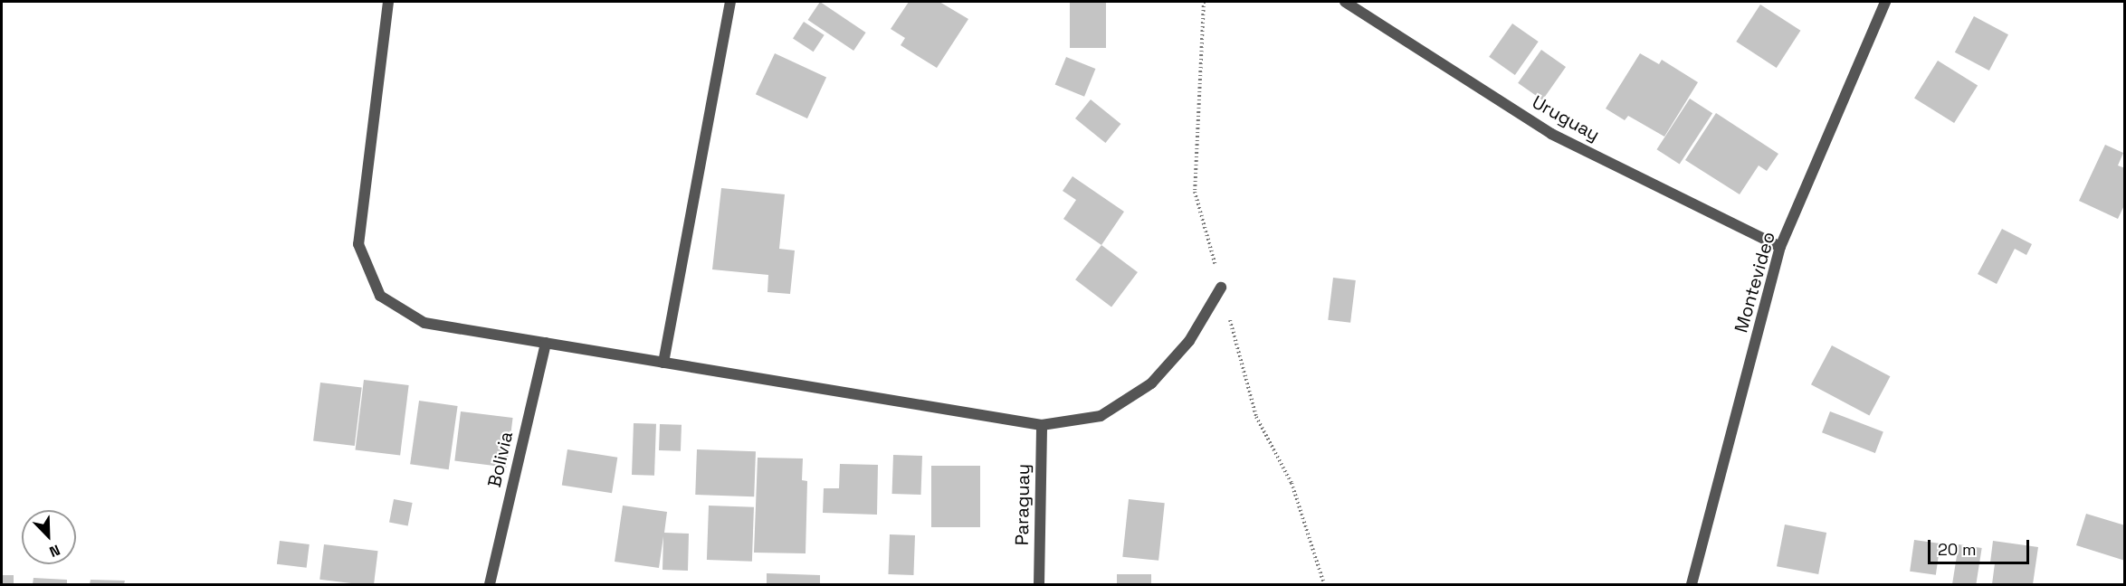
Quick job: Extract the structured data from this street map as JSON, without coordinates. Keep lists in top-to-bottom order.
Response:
{
  "streets": {
    "street": [
      "Uruguay",
      "Montevideo",
      "Bolivia",
      "Paraguay"
    ]
  },
  "crossings": [
    ["Uruguay", "Montevideo"]
  ],
  "scale_bar": "20 m",
  "north": "bottom right"
}
